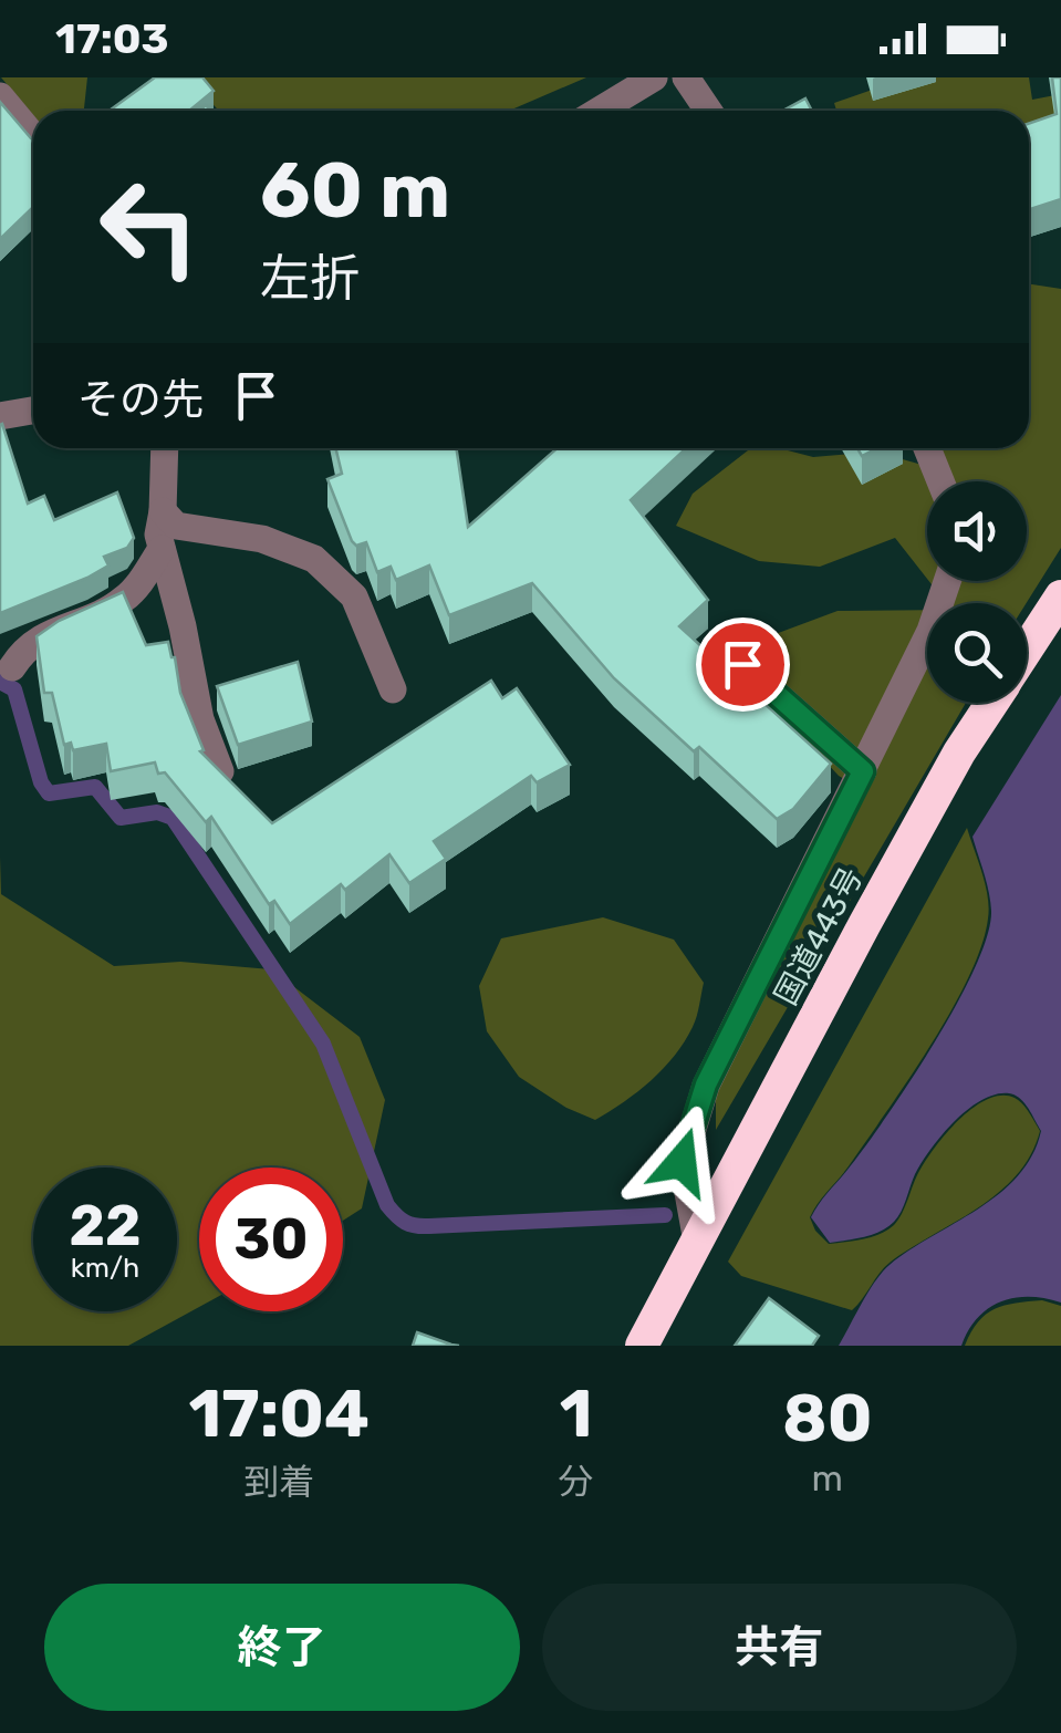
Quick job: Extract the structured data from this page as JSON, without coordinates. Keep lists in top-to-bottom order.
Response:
{
  "streets": {
    "highway": ["国道443号"]
  },
  "page": {
    "status": "17:03",
    "turn": ["60 m", "左折"],
    "then": "その先",
    "speed": "22 km/h",
    "limit": "30",
    "eta": [
      "17:04",
      "到着",
      "1",
      "分",
      "80",
      "m"
    ],
    "buttons": ["終了", "共有"]
  }
}
